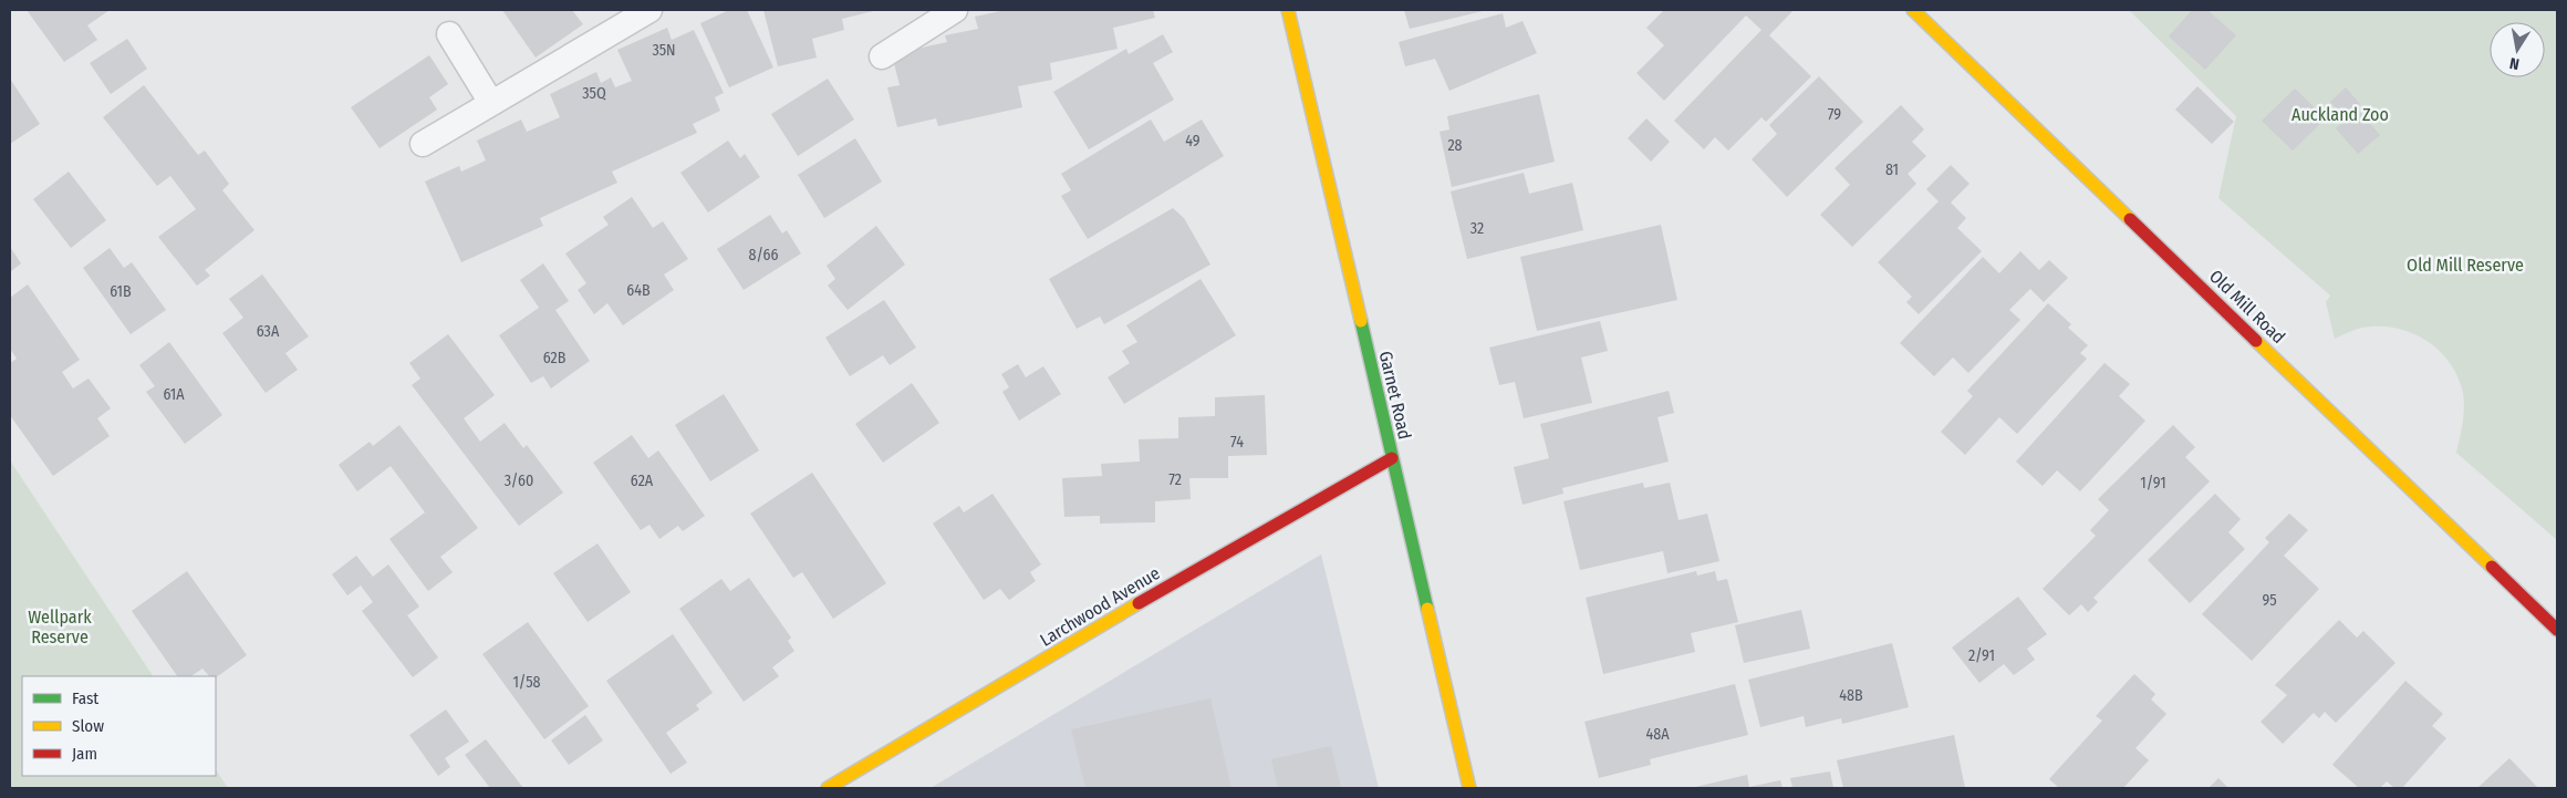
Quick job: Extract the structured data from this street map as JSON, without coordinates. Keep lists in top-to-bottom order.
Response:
{
  "streets": {
    "main road": ["Old Mill Road", "Garnet Road", "Larchwood Avenue"]
  },
  "crossings": [
    ["Garnet Road", "Larchwood Avenue"]
  ],
  "parks": ["Auckland Zoo", "Old Mill Reserve", "Wellpark Reserve"],
  "house_numbers": [
    "35N",
    "35Q",
    "79",
    "49",
    "28",
    "81",
    "32",
    "8/66",
    "64B",
    "61B",
    "63A",
    "62B",
    "61A",
    "74",
    "72",
    "3/60",
    "62A",
    "1/91",
    "95",
    "2/91",
    "1/58",
    "48B",
    "48A"
  ],
  "legend": ["Fast", "Slow", "Jam"],
  "north": "bottom"
}
